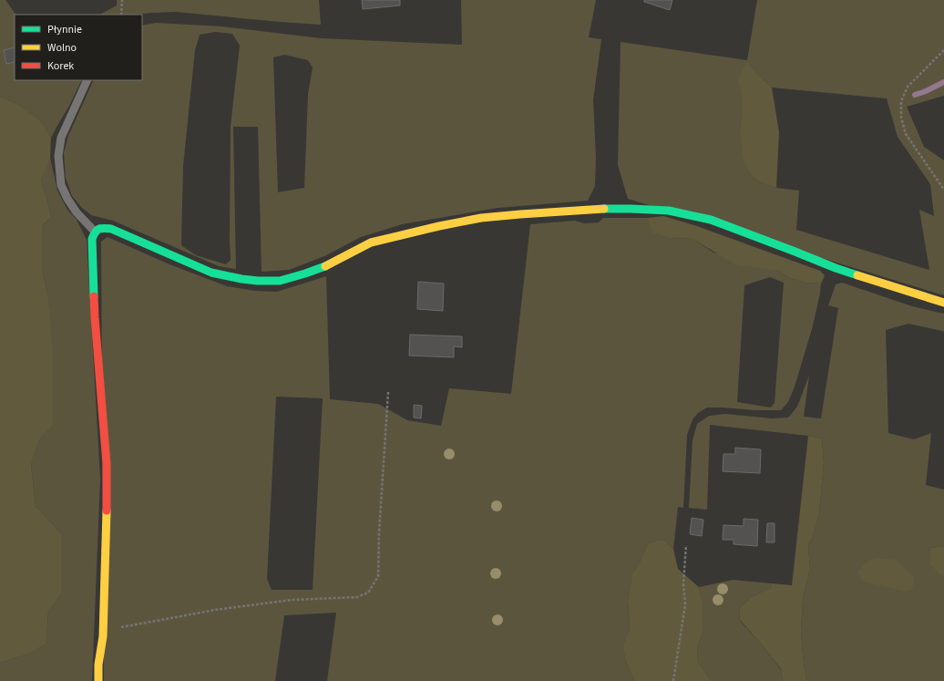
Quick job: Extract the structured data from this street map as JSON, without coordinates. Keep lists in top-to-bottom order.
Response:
{
  "legend": ["Płynnie", "Wolno", "Korek"]
}
